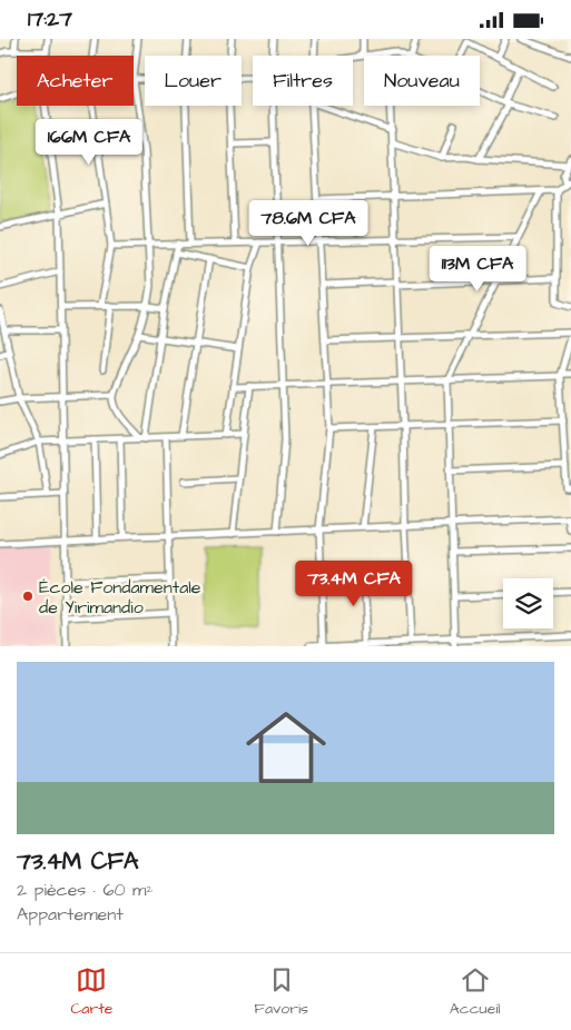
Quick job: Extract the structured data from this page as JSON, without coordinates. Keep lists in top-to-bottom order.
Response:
{
  "places": ["École Fondamentale de Yirimandio"],
  "page": {
    "status": "17:27",
    "chip": [
      "Acheter",
      "Louer",
      "Filtres",
      "Nouveau"
    ],
    "price": [
      "166M CFA",
      "78.6M CFA",
      "113M CFA",
      "73.4M CFA"
    ],
    "list": [
      {
        "name": "73.4M CFA",
        "note": "2 pièces · 60 m² · Appartement"
      }
    ],
    "tabs": ["Carte", "Favoris", "Accueil"]
  }
}
